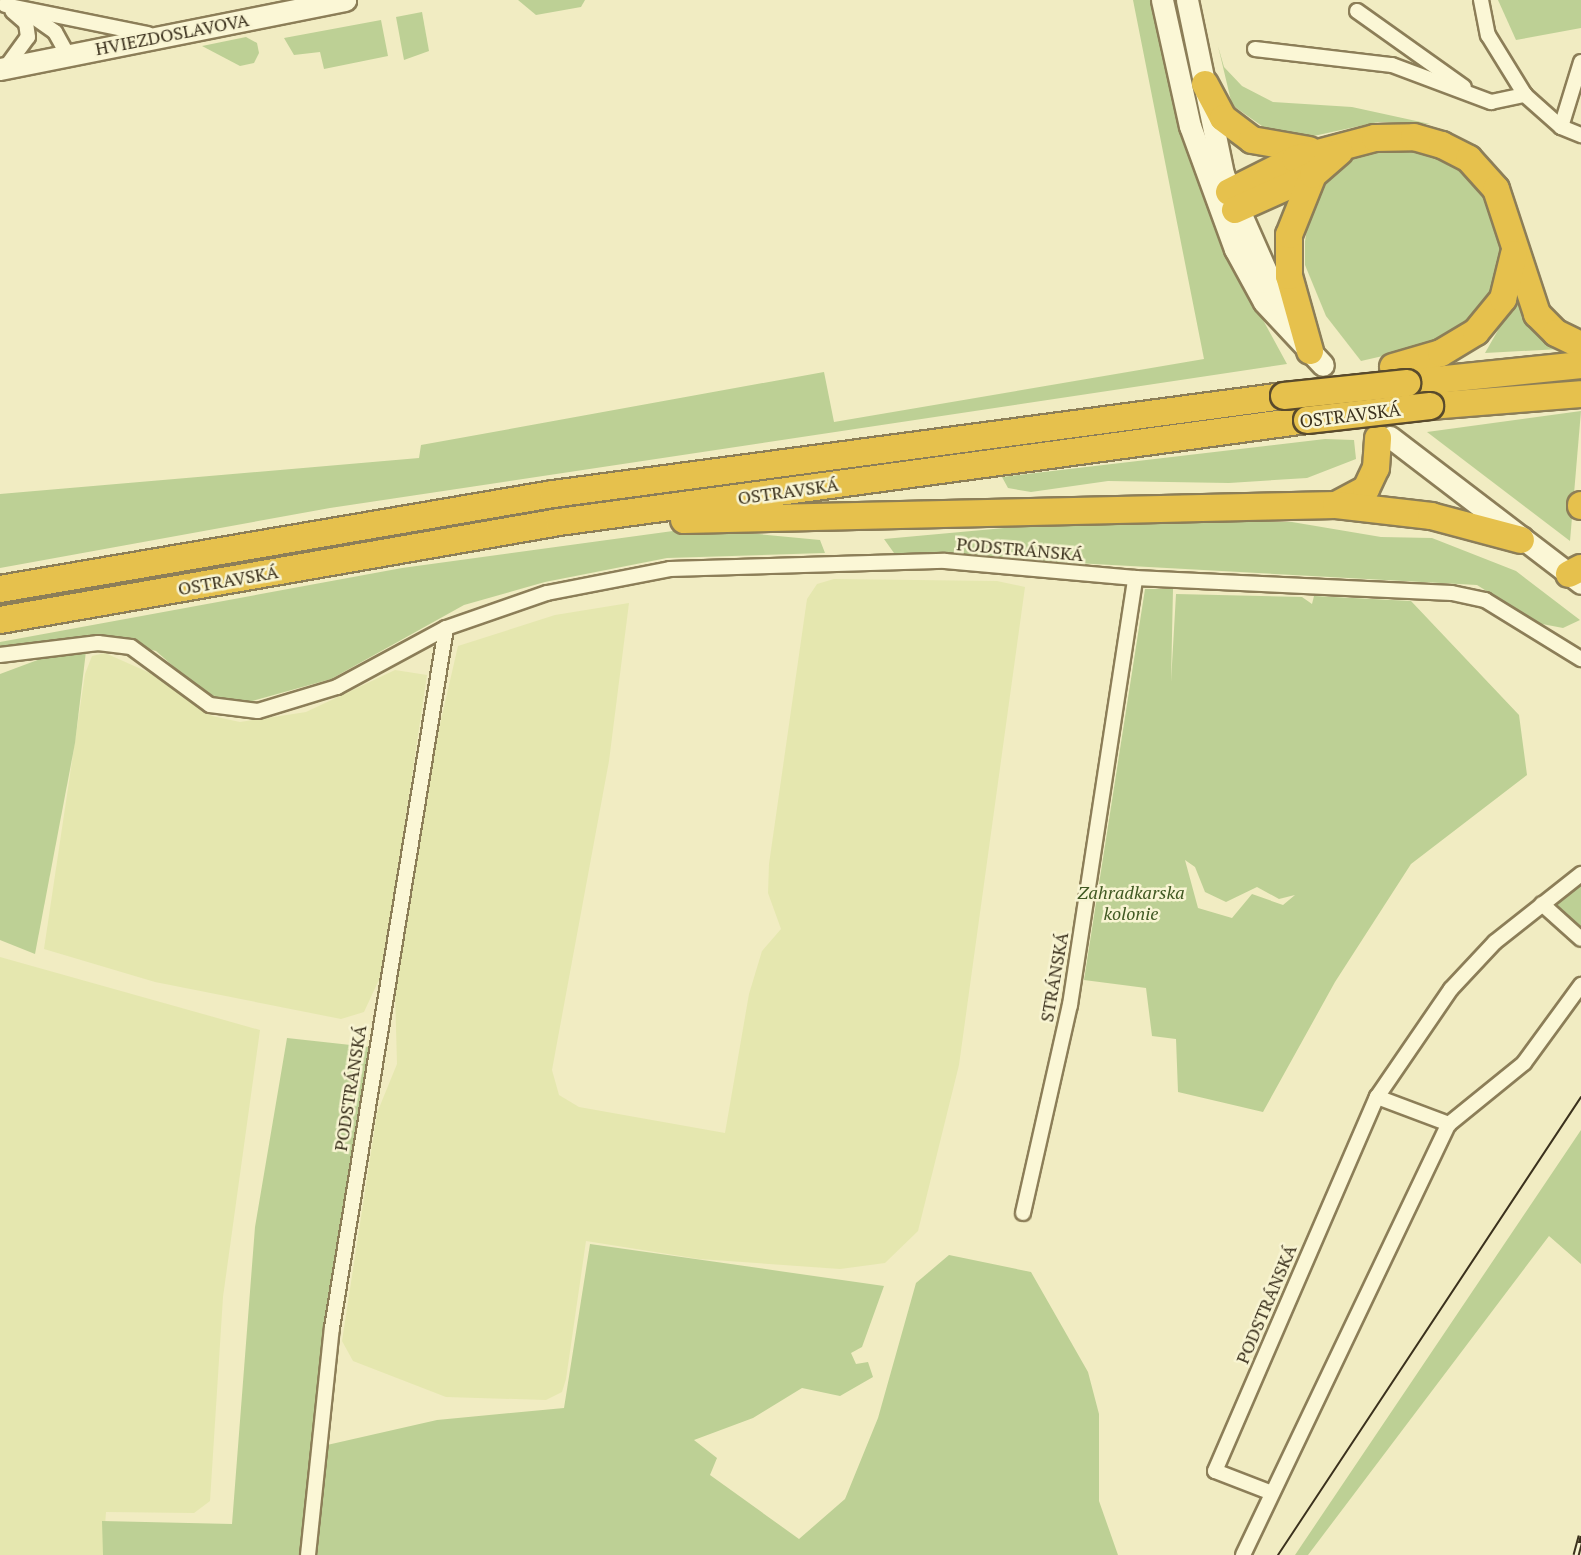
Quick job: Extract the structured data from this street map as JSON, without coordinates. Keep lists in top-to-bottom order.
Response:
{
  "streets": {
    "highway": ["OSTRAVSKÁ"],
    "main road": ["HVIEZDOSLAVOVA"],
    "street": ["PODSTRÁNSKÁ", "STRÁNSKÁ"]
  },
  "crossings": [
    ["PODSTRÁNSKÁ", "STRÁNSKÁ"]
  ],
  "parks": ["Zahradkarska kolonie"]
}
